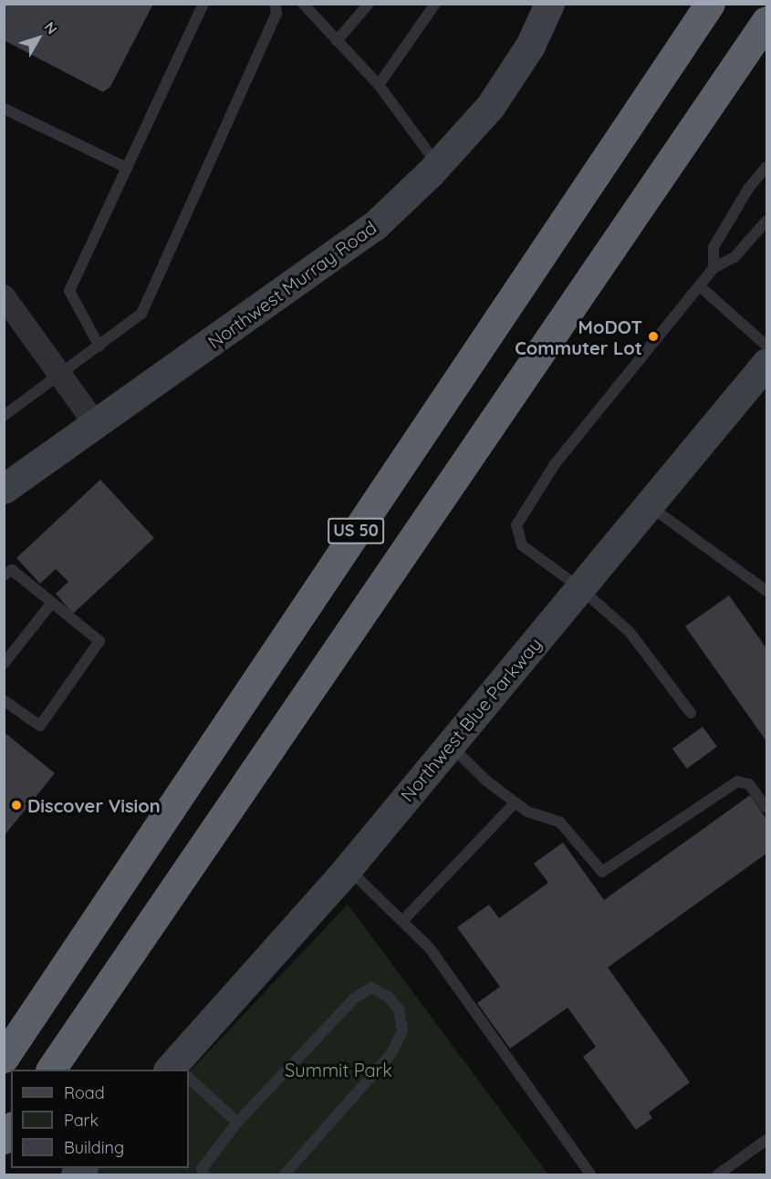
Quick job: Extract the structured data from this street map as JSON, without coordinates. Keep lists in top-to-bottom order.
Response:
{
  "streets": {
    "highway": ["US 50"],
    "street": ["Northwest Murray Road", "Northwest Blue Parkway"]
  },
  "parks": ["Summit Park"],
  "places": ["MoDOT Commuter Lot", "Discover Vision"],
  "legend": ["Road", "Park", "Building"],
  "north": "top right"
}
